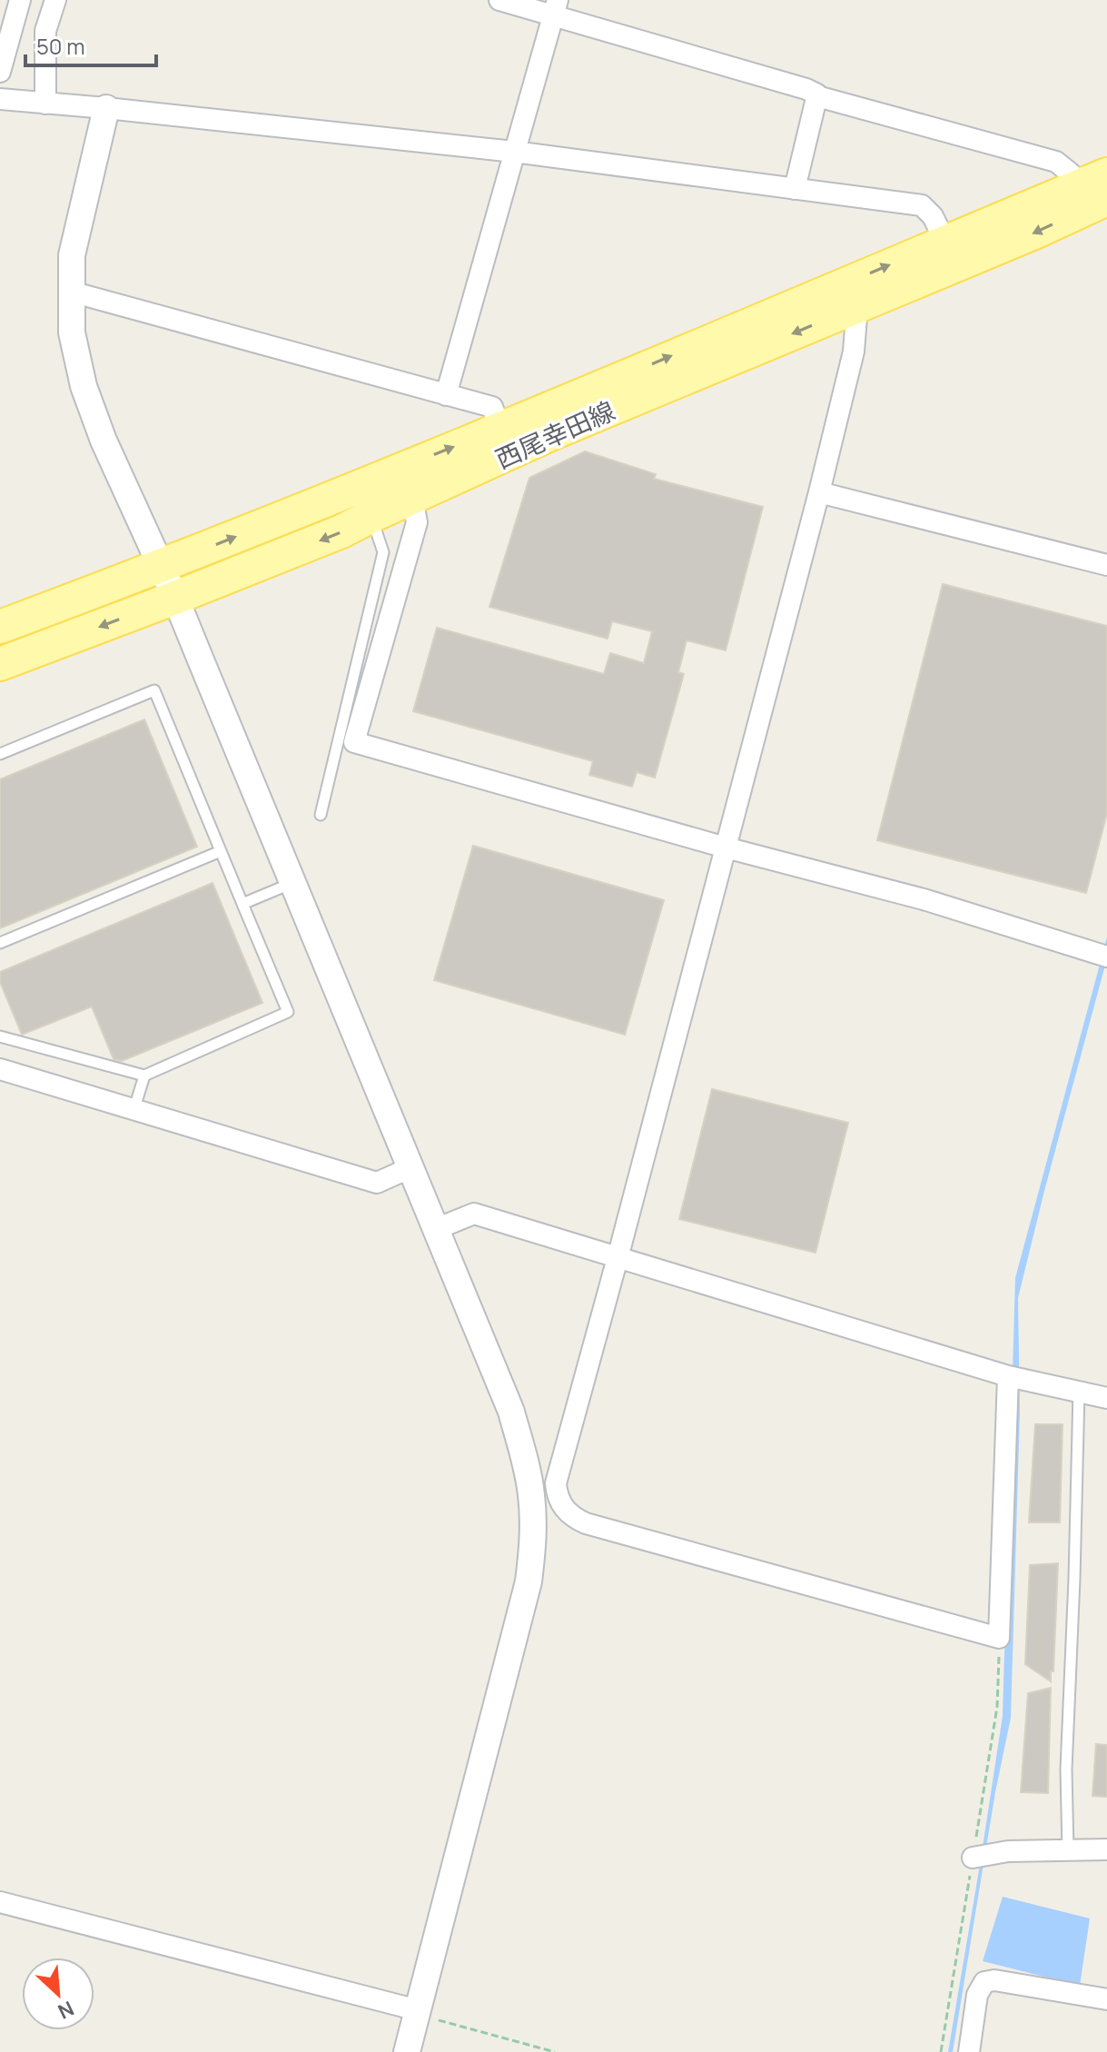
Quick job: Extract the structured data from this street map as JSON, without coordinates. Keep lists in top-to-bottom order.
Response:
{
  "streets": {
    "main road": ["西尾幸田線"]
  },
  "scale_bar": "50 m",
  "north": "bottom right"
}
